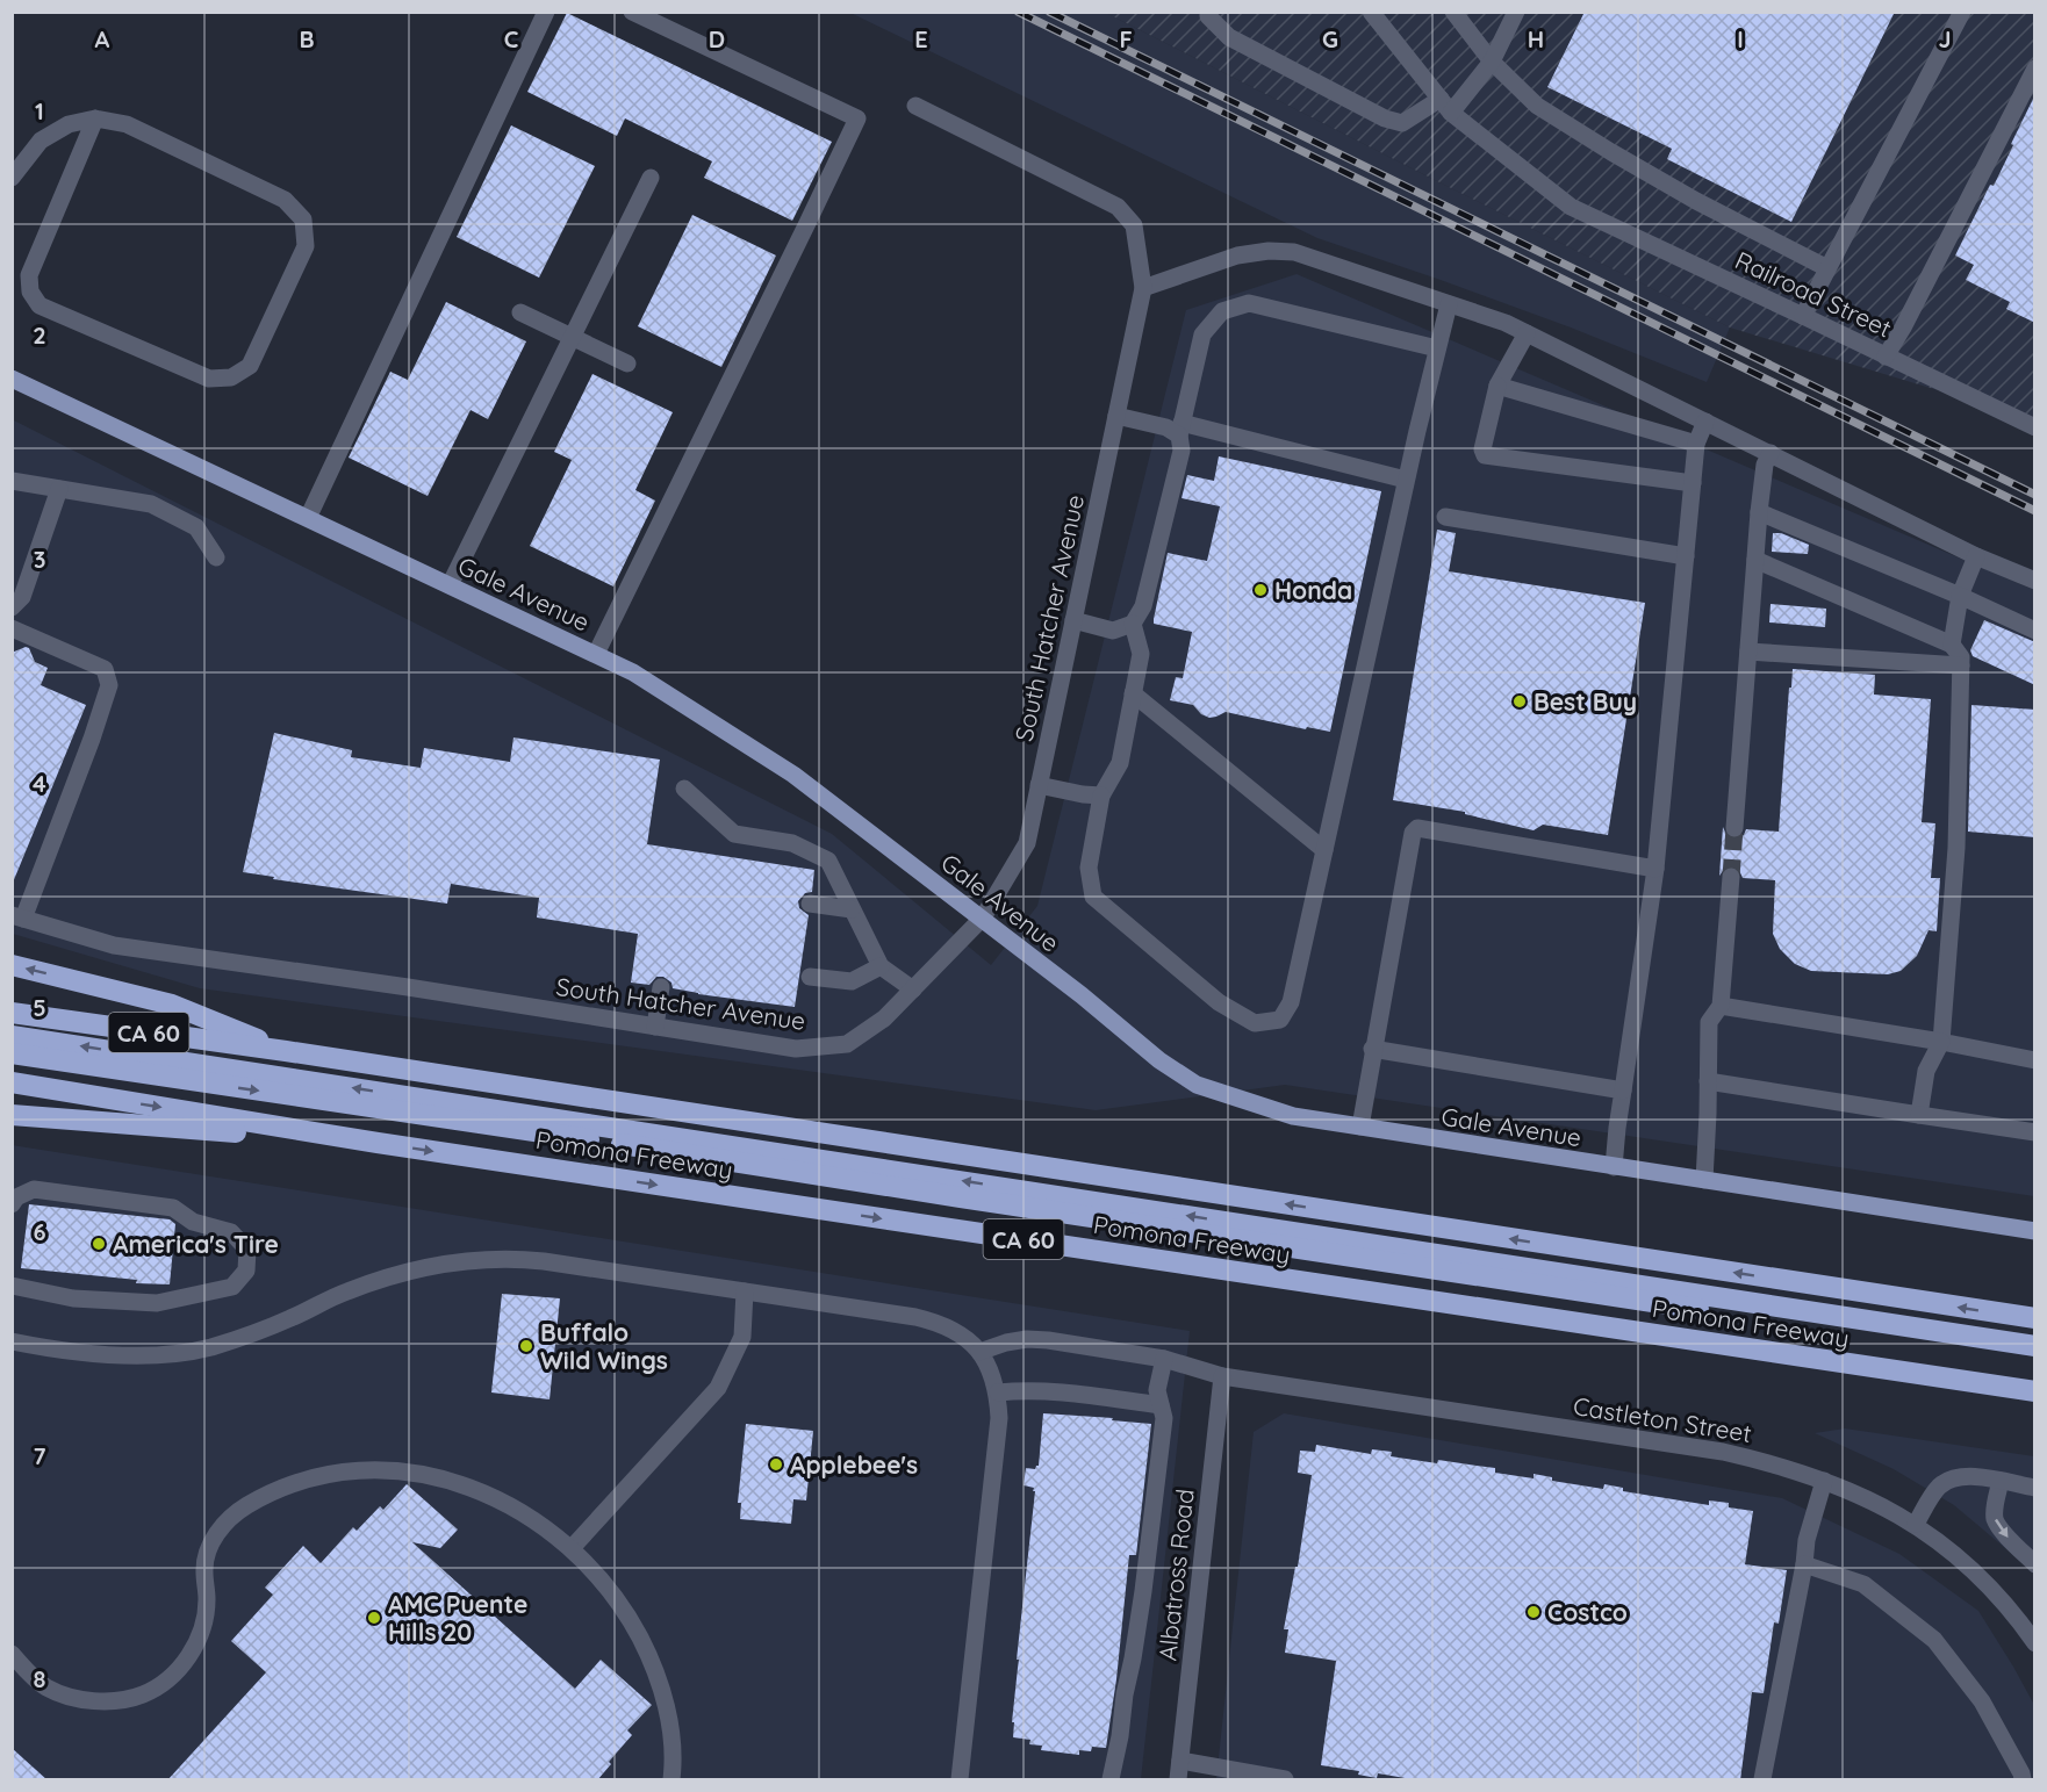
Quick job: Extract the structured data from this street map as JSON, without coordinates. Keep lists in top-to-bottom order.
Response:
{
  "streets": {
    "highway": ["CA 60", "Pomona Freeway"],
    "main road": ["Gale Avenue"],
    "street": [
      "Railroad Street",
      "South Hatcher Avenue",
      "Castleton Street",
      "Albatross Road"
    ]
  },
  "crossings": [
    ["Gale Avenue", "South Hatcher Avenue"],
    ["Castleton Street", "Albatross Road"]
  ],
  "places": [
    "Honda",
    "Best Buy",
    "America's Tire",
    "Buffalo Wild Wings",
    "Applebee's",
    "Costco",
    "AMC Puente Hills 20"
  ],
  "grid": {
    "columns": [
      "A",
      "B",
      "C",
      "D",
      "E",
      "F",
      "G",
      "H",
      "I",
      "J"
    ],
    "rows": [
      "1",
      "2",
      "3",
      "4",
      "5",
      "6",
      "7",
      "8"
    ]
  }
}
